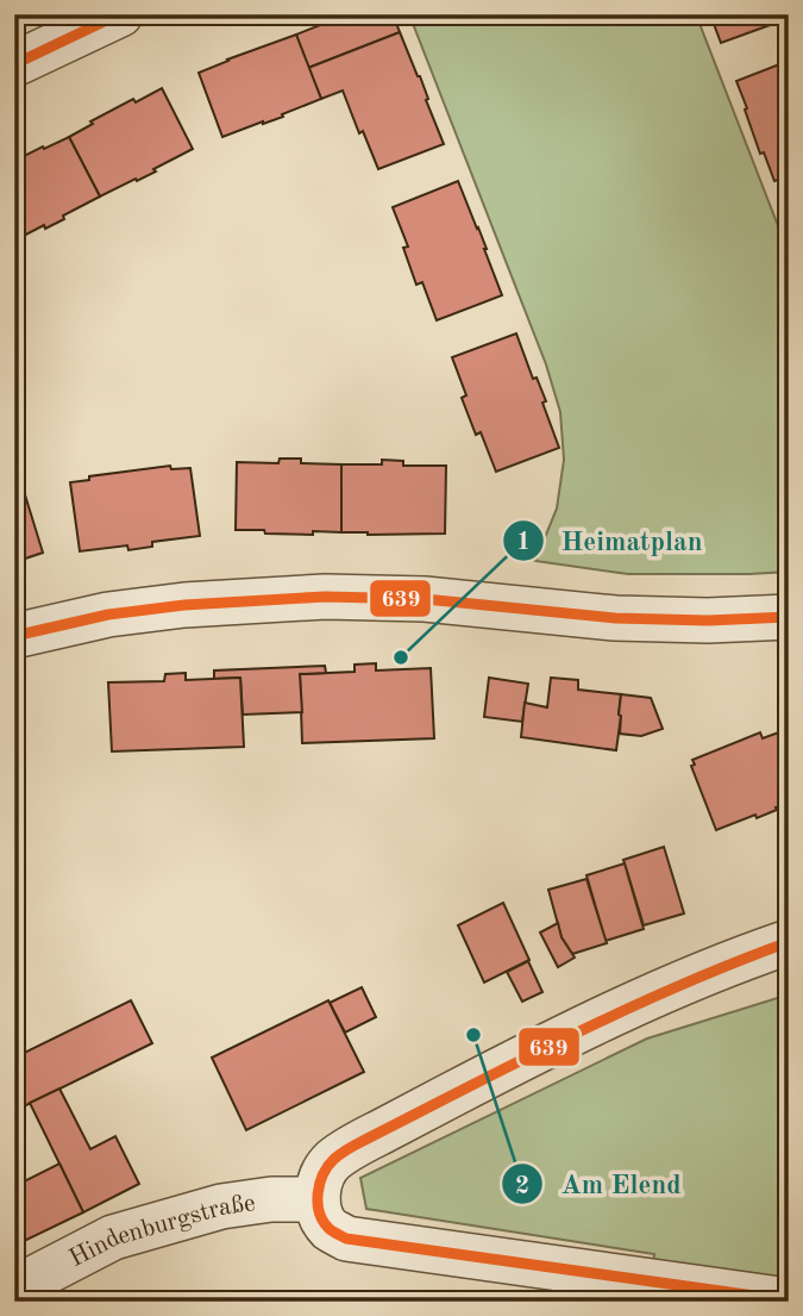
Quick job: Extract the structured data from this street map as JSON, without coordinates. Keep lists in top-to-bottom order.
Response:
{
  "streets": {
    "street": ["Hindenburgstraße"]
  },
  "places": ["Heimatplan", "Am Elend"],
  "lines": ["transit line 639"]
}
